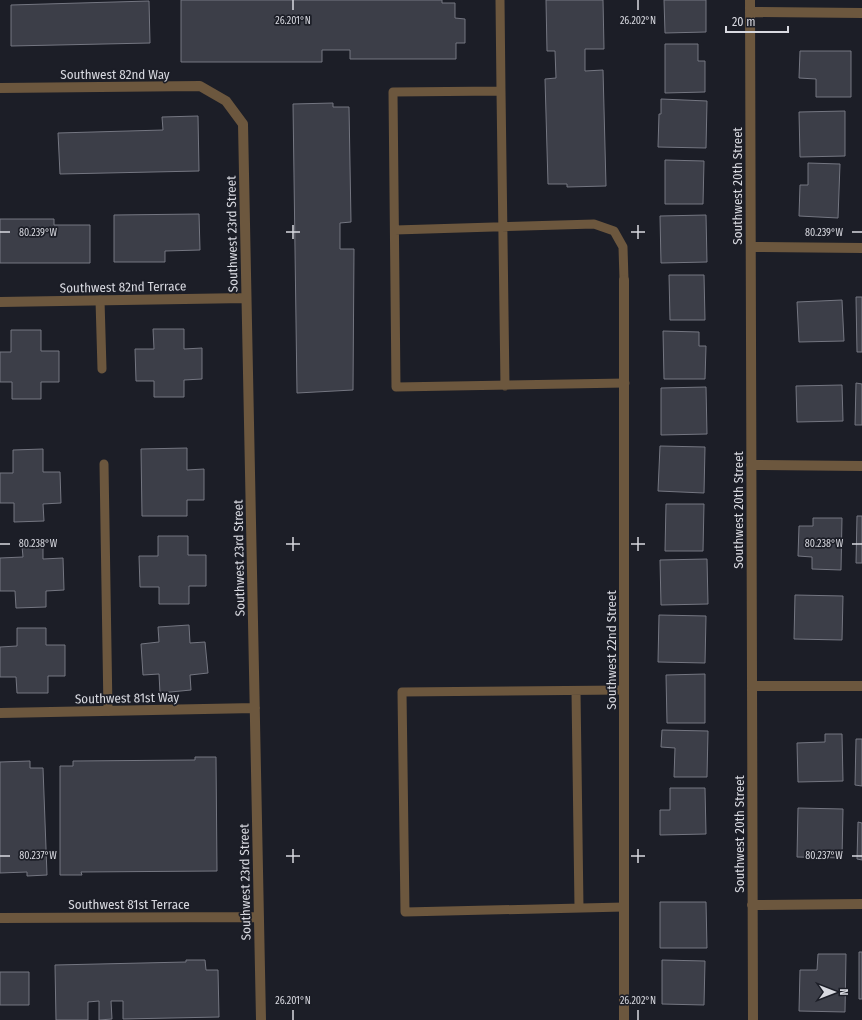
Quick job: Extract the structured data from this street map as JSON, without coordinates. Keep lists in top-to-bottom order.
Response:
{
  "streets": {
    "street": [
      "Southwest 82nd Way",
      "Southwest 20th Street",
      "Southwest 23rd Street",
      "Southwest 82nd Terrace",
      "Southwest 22nd Street",
      "Southwest 81st Way",
      "Southwest 81st Terrace"
    ]
  },
  "crossings": [
    ["Southwest 82nd Way", "Southwest 23rd Street"],
    ["Southwest 23rd Street", "Southwest 82nd Terrace"],
    ["Southwest 23rd Street", "Southwest 81st Way"],
    ["Southwest 23rd Street", "Southwest 81st Terrace"]
  ],
  "scale_bar": "20 m",
  "north": "right",
  "coordinates": [
    "26.201°N",
    "26.202°N",
    "80.239°W",
    "80.238°W",
    "80.237°W"
  ]
}
